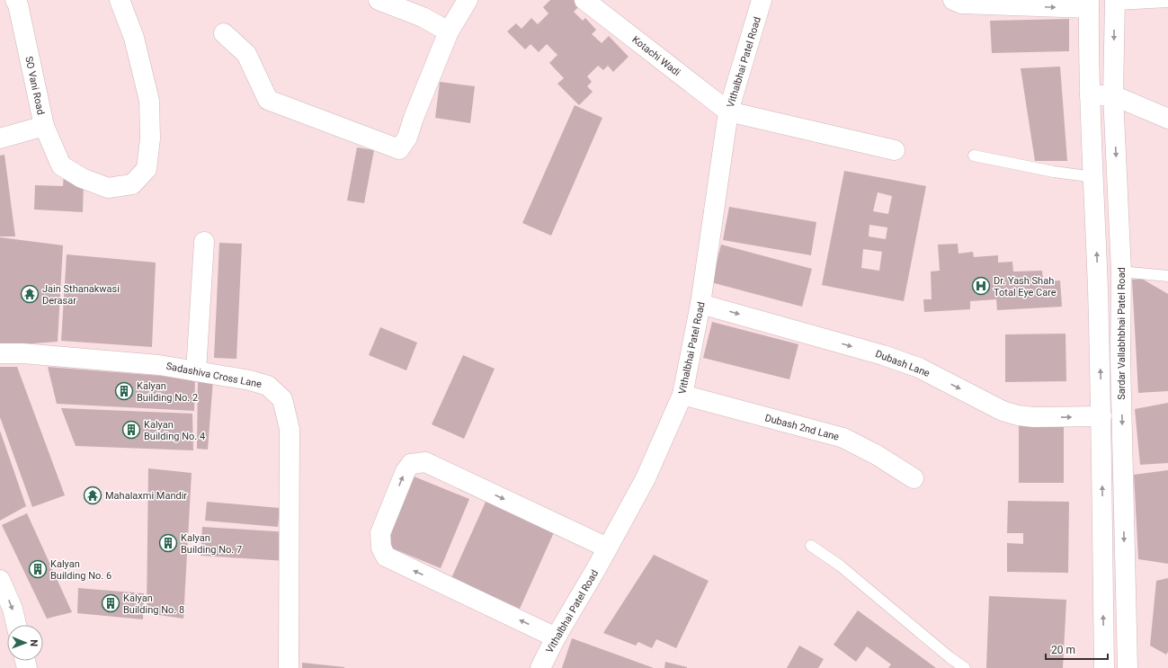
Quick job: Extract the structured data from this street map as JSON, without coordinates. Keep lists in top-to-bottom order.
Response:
{
  "streets": {
    "street": [
      "Kotachi Wadi",
      "Vithalbhai Patel Road",
      "SO Vani Road",
      "Sardar Vallabhbhai Patel Road",
      "Dubash Lane",
      "Sadashiva Cross Lane",
      "Dubash 2nd Lane"
    ]
  },
  "crossings": [
    ["Kotachi Wadi", "Vithalbhai Patel Road"],
    ["Vithalbhai Patel Road", "Dubash Lane"],
    ["Vithalbhai Patel Road", "Dubash 2nd Lane"],
    ["Sardar Vallabhbhai Patel Road", "Dubash Lane"]
  ],
  "one_way": ["Dubash Lane"],
  "places": {
    "hospital": ["Dr. Yash Shah Total Eye Care"],
    "temple": ["Jain Sthanakwasi Derasar", "Mahalaxmi Mandir"],
    "building": [
      "Kalyan Building No. 2",
      "Kalyan Building No. 4",
      "Kalyan Building No. 7",
      "Kalyan Building No. 6",
      "Kalyan Building No. 8"
    ]
  },
  "scale_bar": "20 m",
  "north": "right"
}
